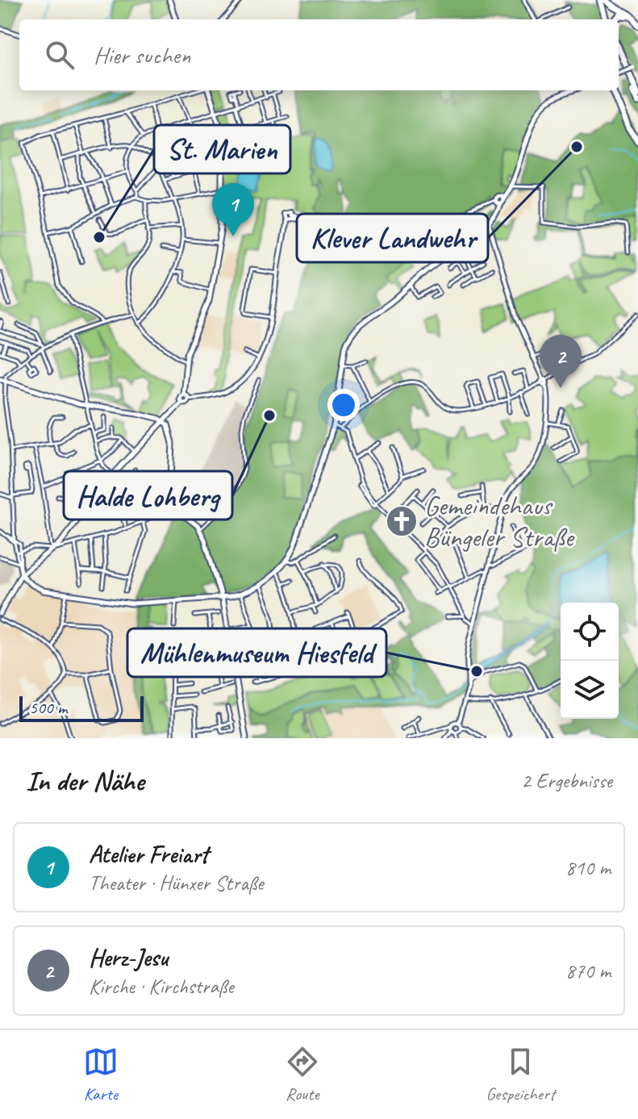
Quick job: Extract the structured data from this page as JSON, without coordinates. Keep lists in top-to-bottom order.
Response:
{
  "places": {
    "other": [
      "Klever Landwehr",
      "St. Marien",
      "Halde Lohberg",
      "Mühlenmuseum Hiesfeld"
    ],
    "church": ["Gemeindehaus Büngeler Straße"]
  },
  "scale_bar": "500 m",
  "page": {
    "search": "Hier suchen",
    "pins": ["1", "2"],
    "scale": "500 m",
    "heading": ["In der Nähe", "2 Ergebnisse"],
    "list": [
      {
        "mark": "1",
        "name": "Atelier Freiart",
        "note": "Theater · Hünxer Straße",
        "value": "810 m"
      },
      {
        "mark": "2",
        "name": "Herz-Jesu",
        "note": "Kirche · Kirchstraße",
        "value": "870 m"
      }
    ],
    "nav": ["Karte", "Route", "Gespeichert"]
  }
}
